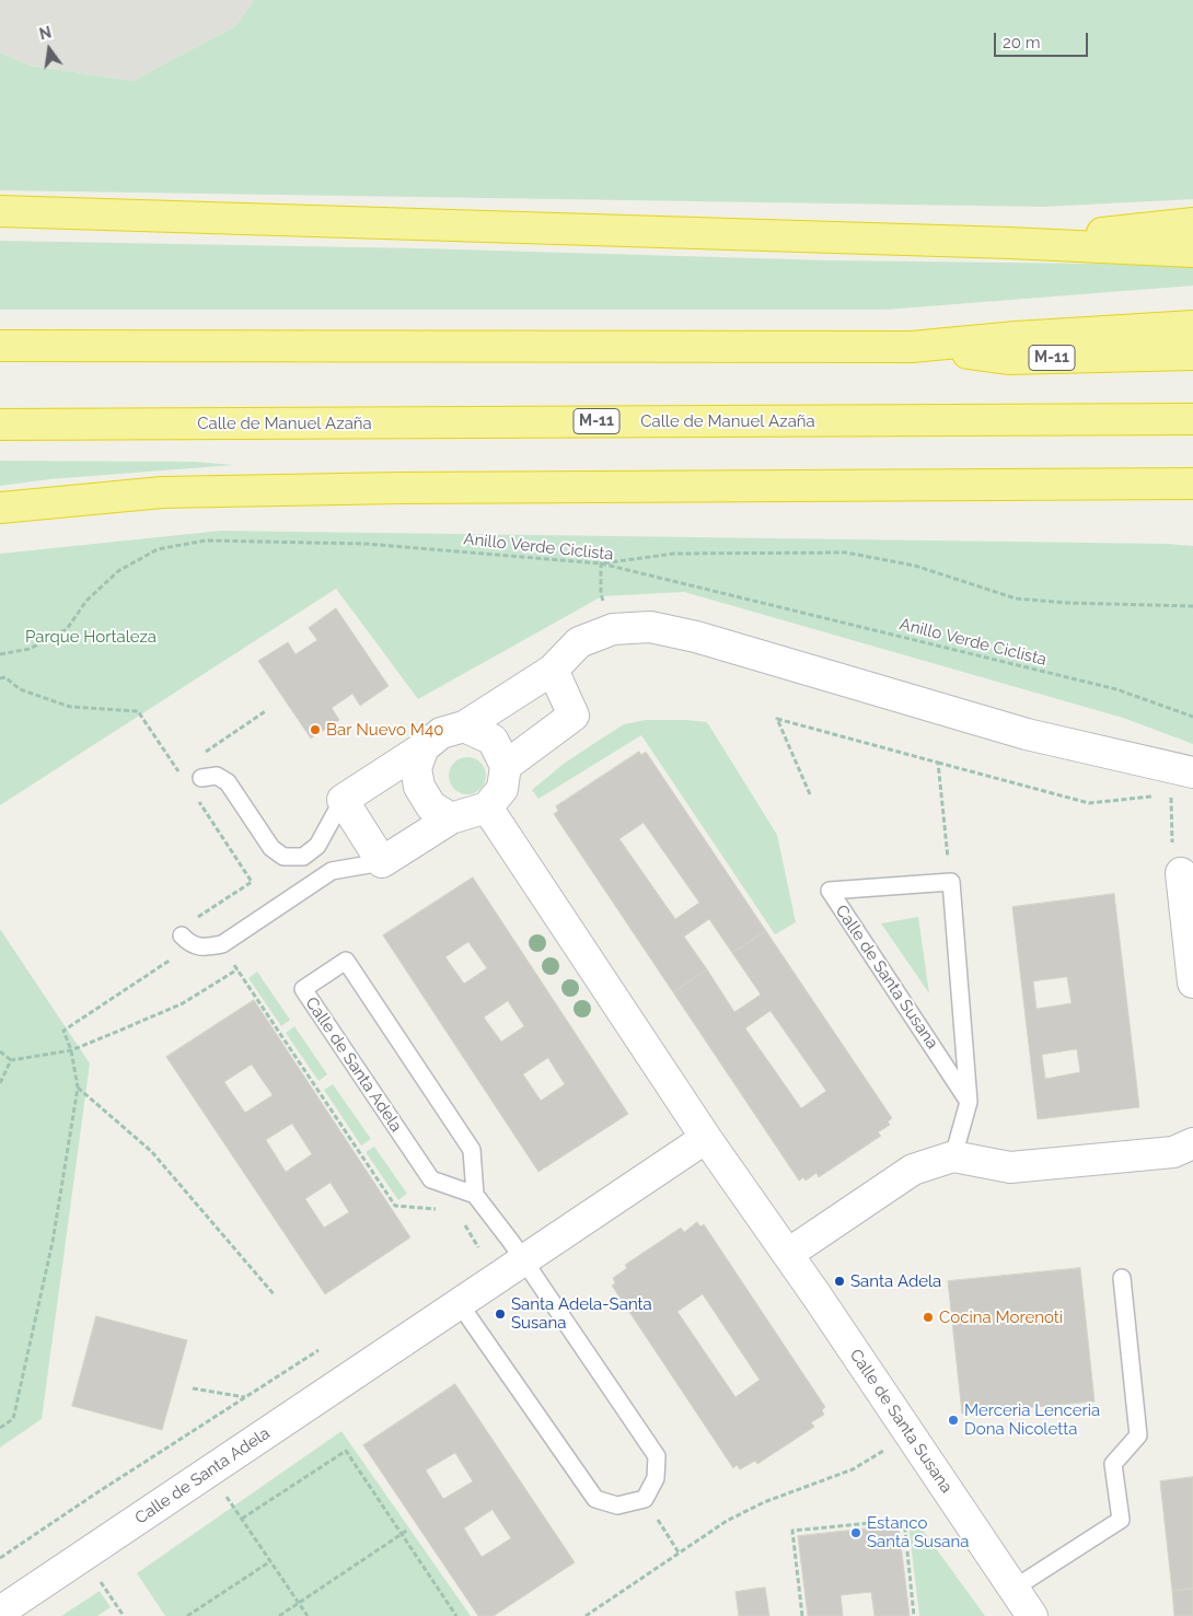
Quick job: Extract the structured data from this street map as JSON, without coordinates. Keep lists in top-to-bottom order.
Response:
{
  "streets": {
    "highway": ["M-11", "Calle de Manuel Azaña"],
    "street": ["Calle de Santa Susana", "Calle de Santa Adela"],
    "path": ["Anillo Verde Ciclista"]
  },
  "crossings": [
    ["Calle de Santa Susana", "Calle de Santa Adela"]
  ],
  "parks": ["Parque Hortaleza"],
  "places": [
    "Bar Nuevo M40",
    "Santa Adela",
    "Santa Adela-Santa Susana",
    "Cocina Morenoti",
    "Merceria Lenceria Dona Nicoletta",
    "Estanco Santa Susana"
  ],
  "scale_bar": "20 m",
  "north": "top"
}
